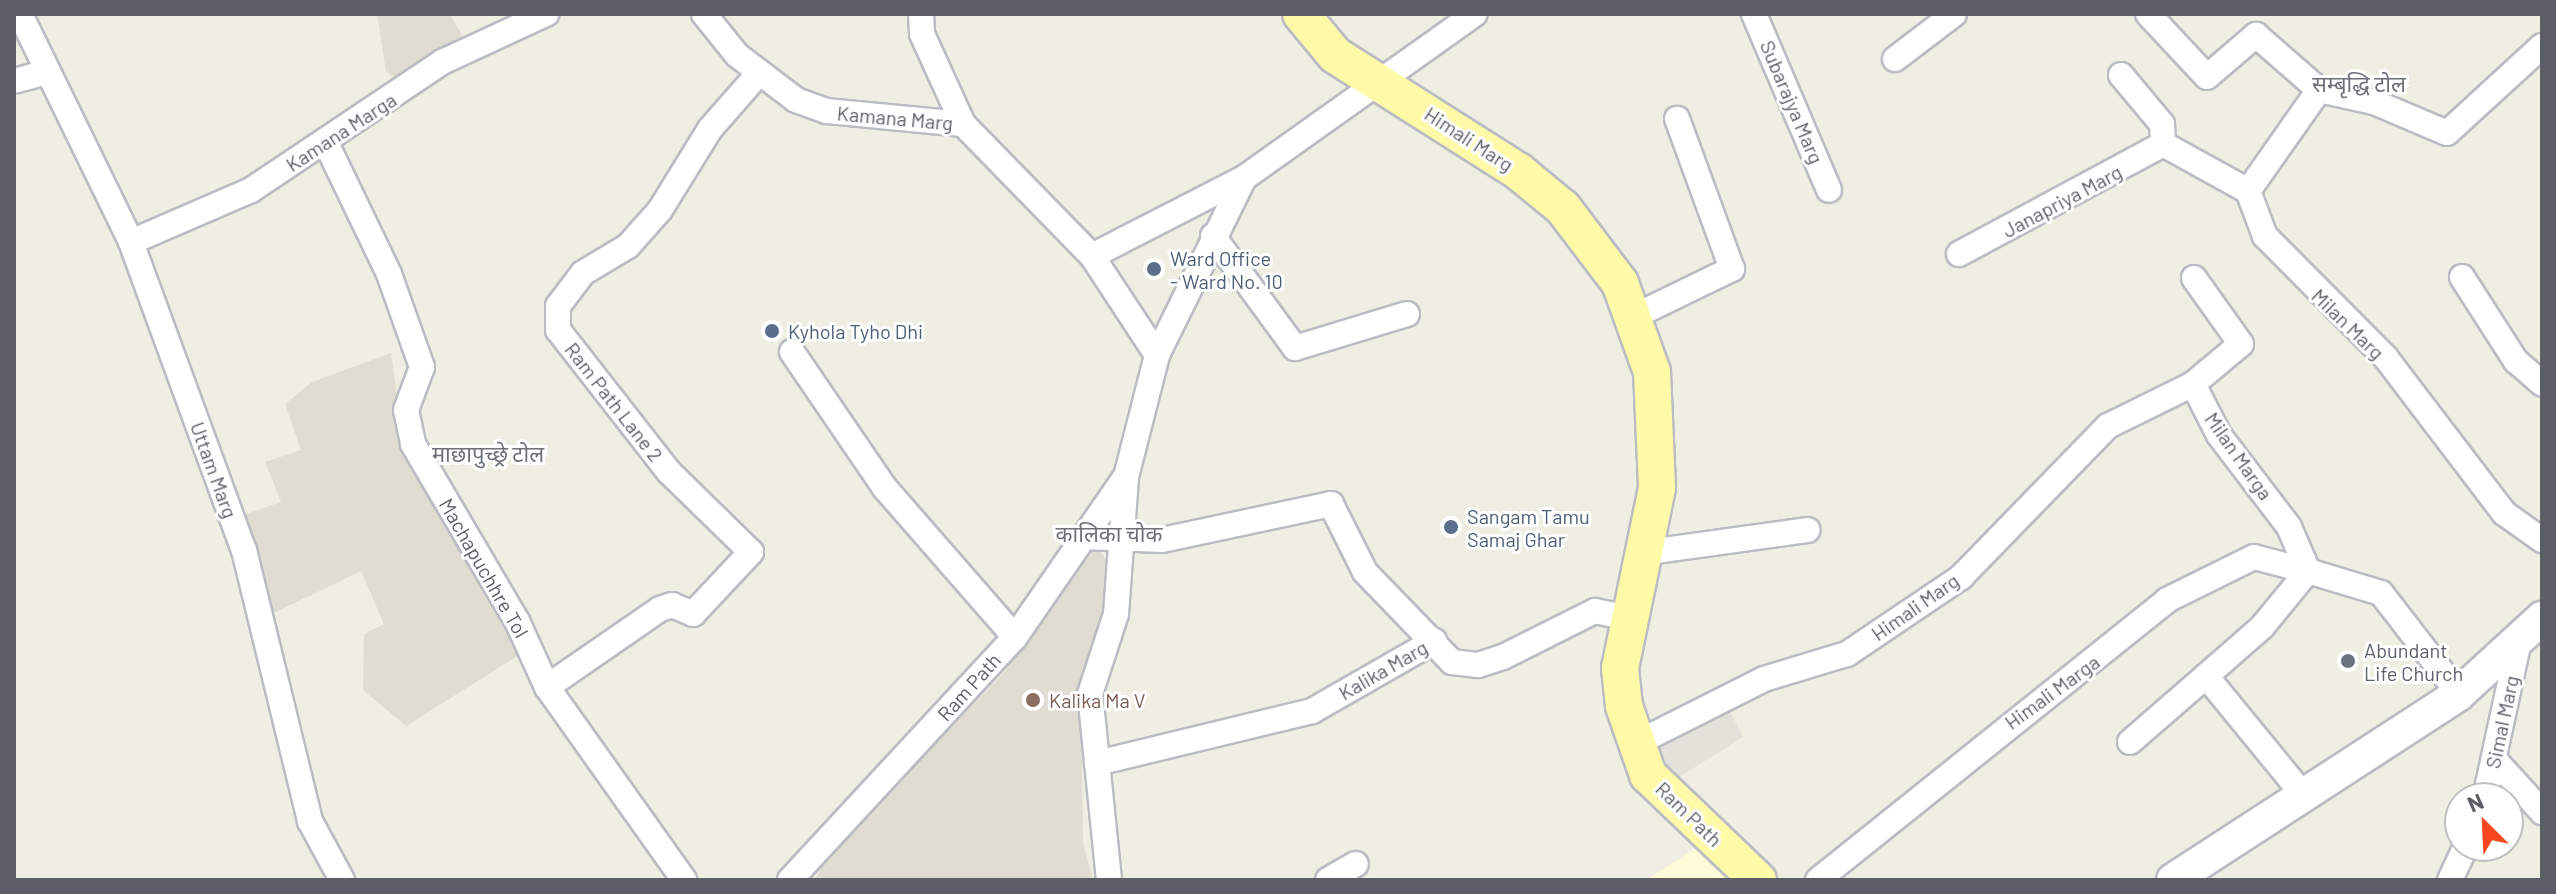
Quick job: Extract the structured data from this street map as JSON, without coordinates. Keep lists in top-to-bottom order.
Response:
{
  "streets": {
    "main road": ["Himali Marg", "Ram Path"],
    "street": [
      "Subarajya Marg",
      "Kamana Marg",
      "Kamana Marga",
      "Janapriya Marg",
      "Milan Marg",
      "Ram Path Lane 2",
      "Milan Marga",
      "Uttam Marg",
      "Machapuchhre Tol",
      "Kalika Marg",
      "Himali Marga",
      "Simal Marg"
    ]
  },
  "crossings": [
    ["Kamana Marg", "Ram Path Lane 2"],
    ["Kamana Marga", "Uttam Marg"],
    ["Kamana Marga", "Machapuchhre Tol"],
    ["Himali Marg", "Milan Marga"],
    ["Himali Marg", "Ram Path"],
    ["Ram Path Lane 2", "Machapuchhre Tol"],
    ["Milan Marga", "Himali Marga"]
  ],
  "districts": ["सम्बृद्धि टोल", "माछापुच्छ्रे टोल", "कालिका चोक"],
  "places": [
    "Ward Office - Ward No. 10",
    "Kyhola Tyho Dhi",
    "Sangam Tamu Samaj Ghar",
    "Abundant Life Church",
    "Kalika Ma V"
  ],
  "north": "top left"
}
